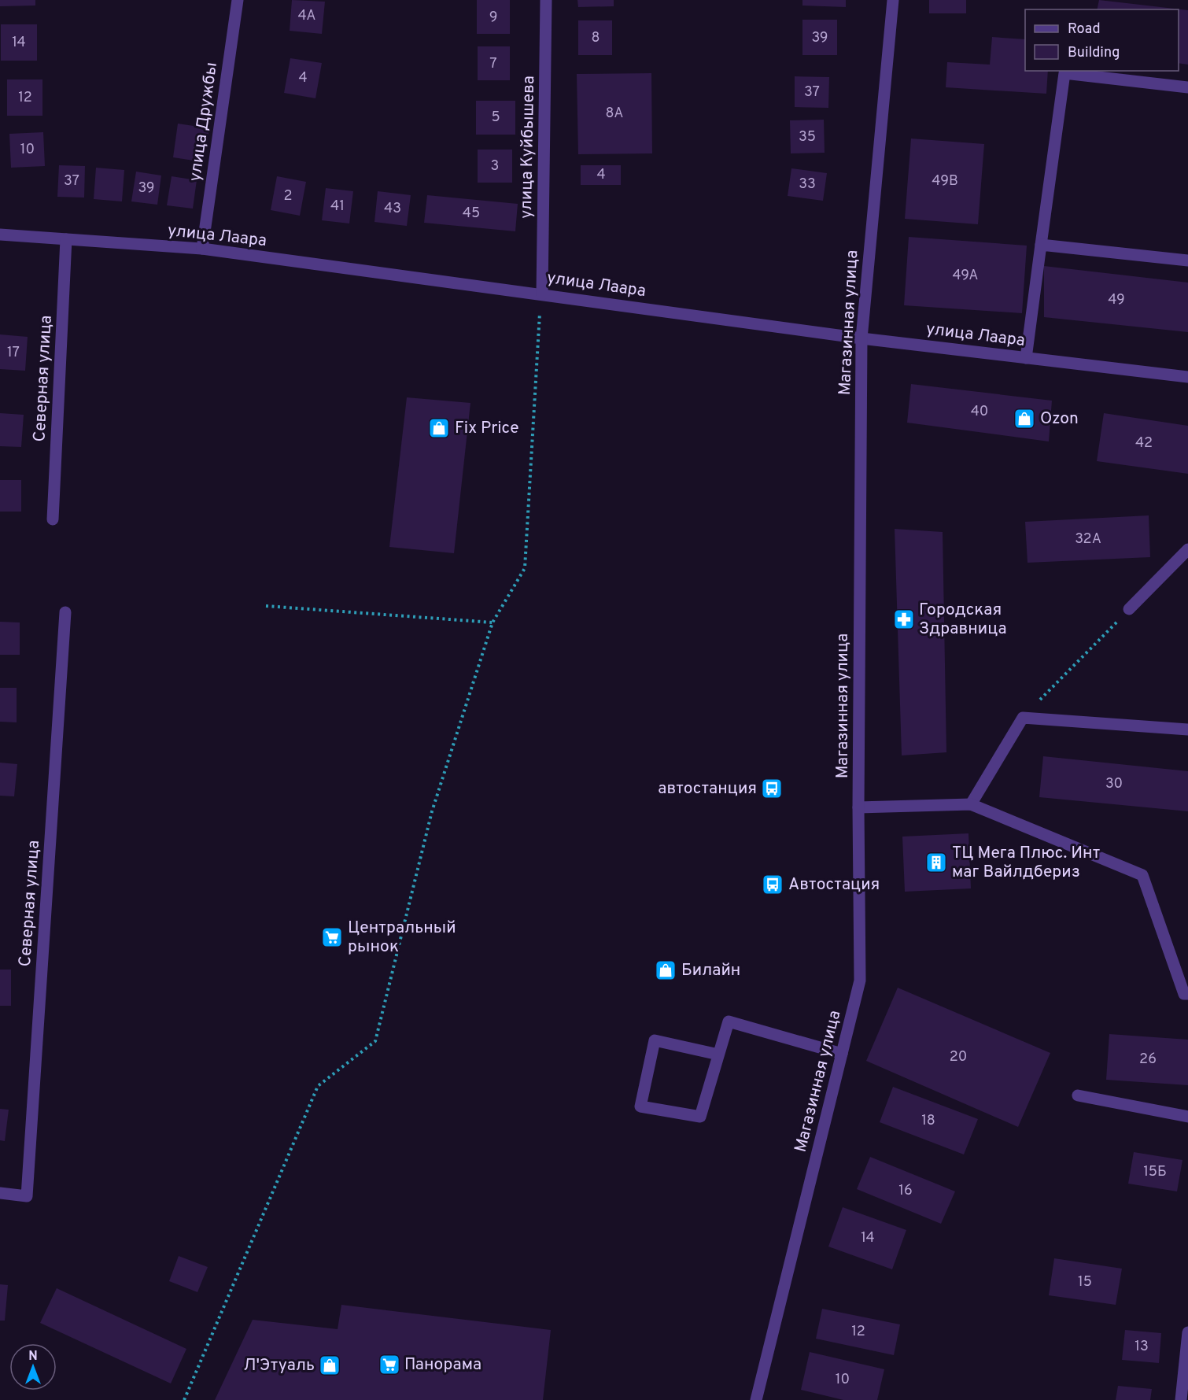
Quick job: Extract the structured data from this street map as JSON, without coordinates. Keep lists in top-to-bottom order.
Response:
{
  "streets": {
    "street": [
      "улица Дружбы",
      "улица Куйбышева",
      "улица Лаара",
      "Магазинная улица",
      "Северная улица"
    ]
  },
  "crossings": [
    ["улица Дружбы", "улица Лаара"],
    ["улица Куйбышева", "улица Лаара"],
    ["улица Лаара", "Магазинная улица"],
    ["улица Лаара", "Северная улица"]
  ],
  "places": {
    "shop": [
      "Ozon",
      "Fix Price",
      "Билайн",
      "Л'Этуаль"
    ],
    "pharmacy": ["Городская Здравница"],
    "bus stop": ["автостанция", "Автостация"],
    "building": ["ТЦ Мега Плюс. Инт маг Вайлдбериз"],
    "supermarket": ["Центральный рынок", "Панорама"]
  },
  "house_numbers": [
    "4А",
    "9",
    "8",
    "39",
    "14",
    "7",
    "4",
    "37",
    "12",
    "8А",
    "5",
    "35",
    "10",
    "3",
    "4",
    "37",
    "49В",
    "33",
    "39",
    "2",
    "41",
    "43",
    "45",
    "49А",
    "49",
    "17",
    "40",
    "42",
    "32А",
    "30",
    "20",
    "26",
    "18",
    "15Б",
    "16",
    "14",
    "15",
    "12",
    "13",
    "10"
  ],
  "legend": ["Road", "Building"],
  "north": "top"
}
